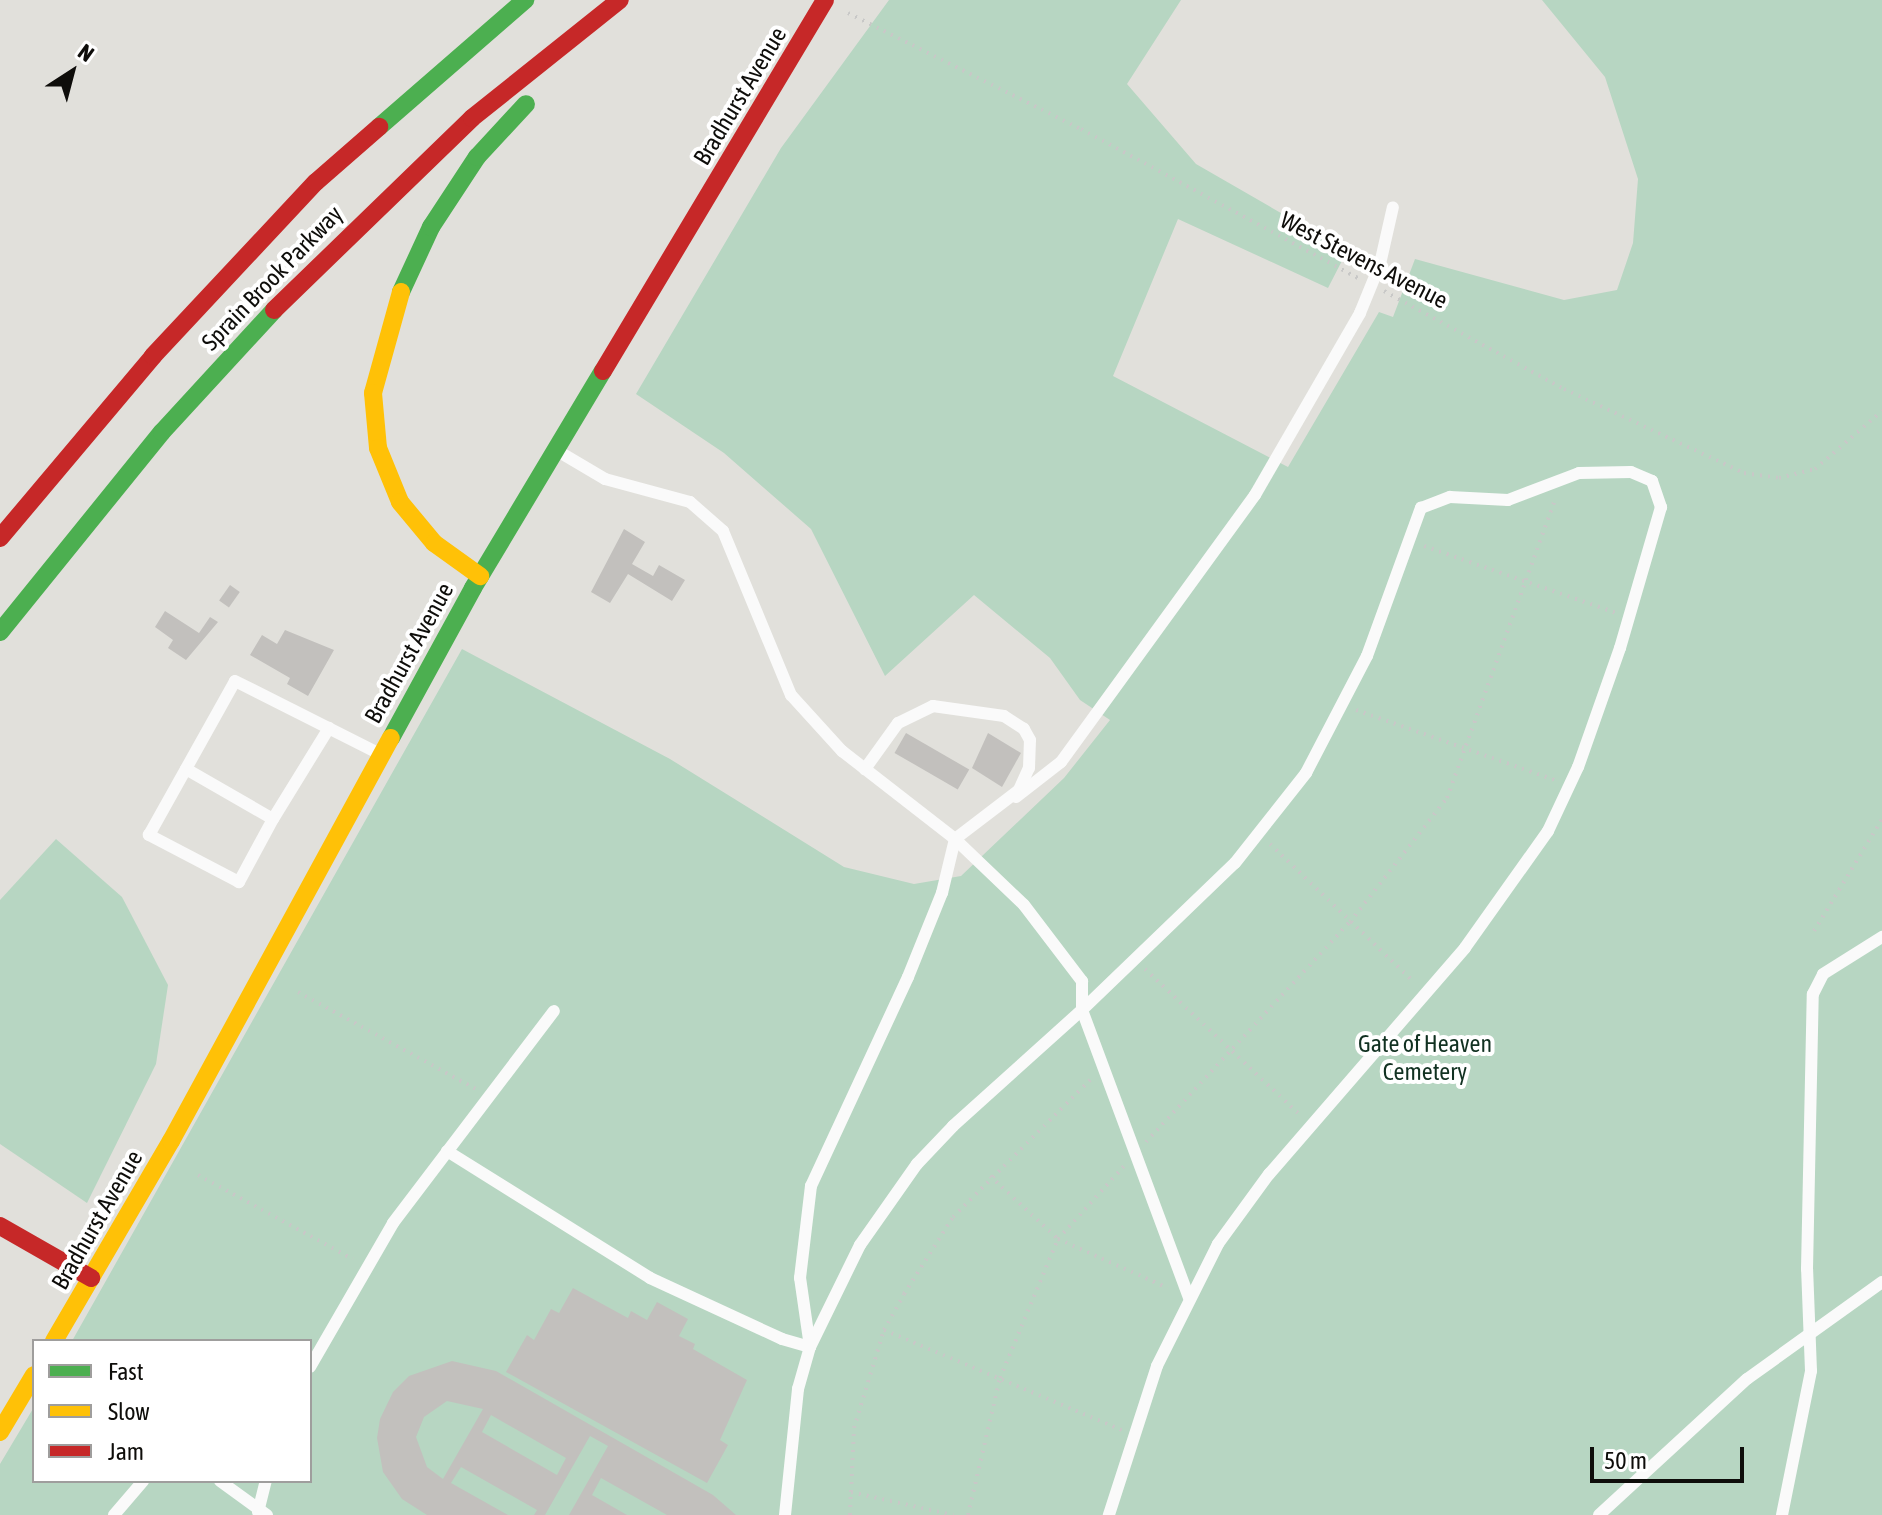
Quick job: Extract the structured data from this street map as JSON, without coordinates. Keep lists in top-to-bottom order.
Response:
{
  "streets": {
    "main road": ["Bradhurst Avenue", "Sprain Brook Parkway"],
    "path": ["West Stevens Avenue"]
  },
  "crossings": [
    ["Bradhurst Avenue", "West Stevens Avenue"]
  ],
  "parks": ["Gate of Heaven Cemetery"],
  "legend": ["Fast", "Slow", "Jam"],
  "scale_bar": "50 m",
  "north": "top right"
}
